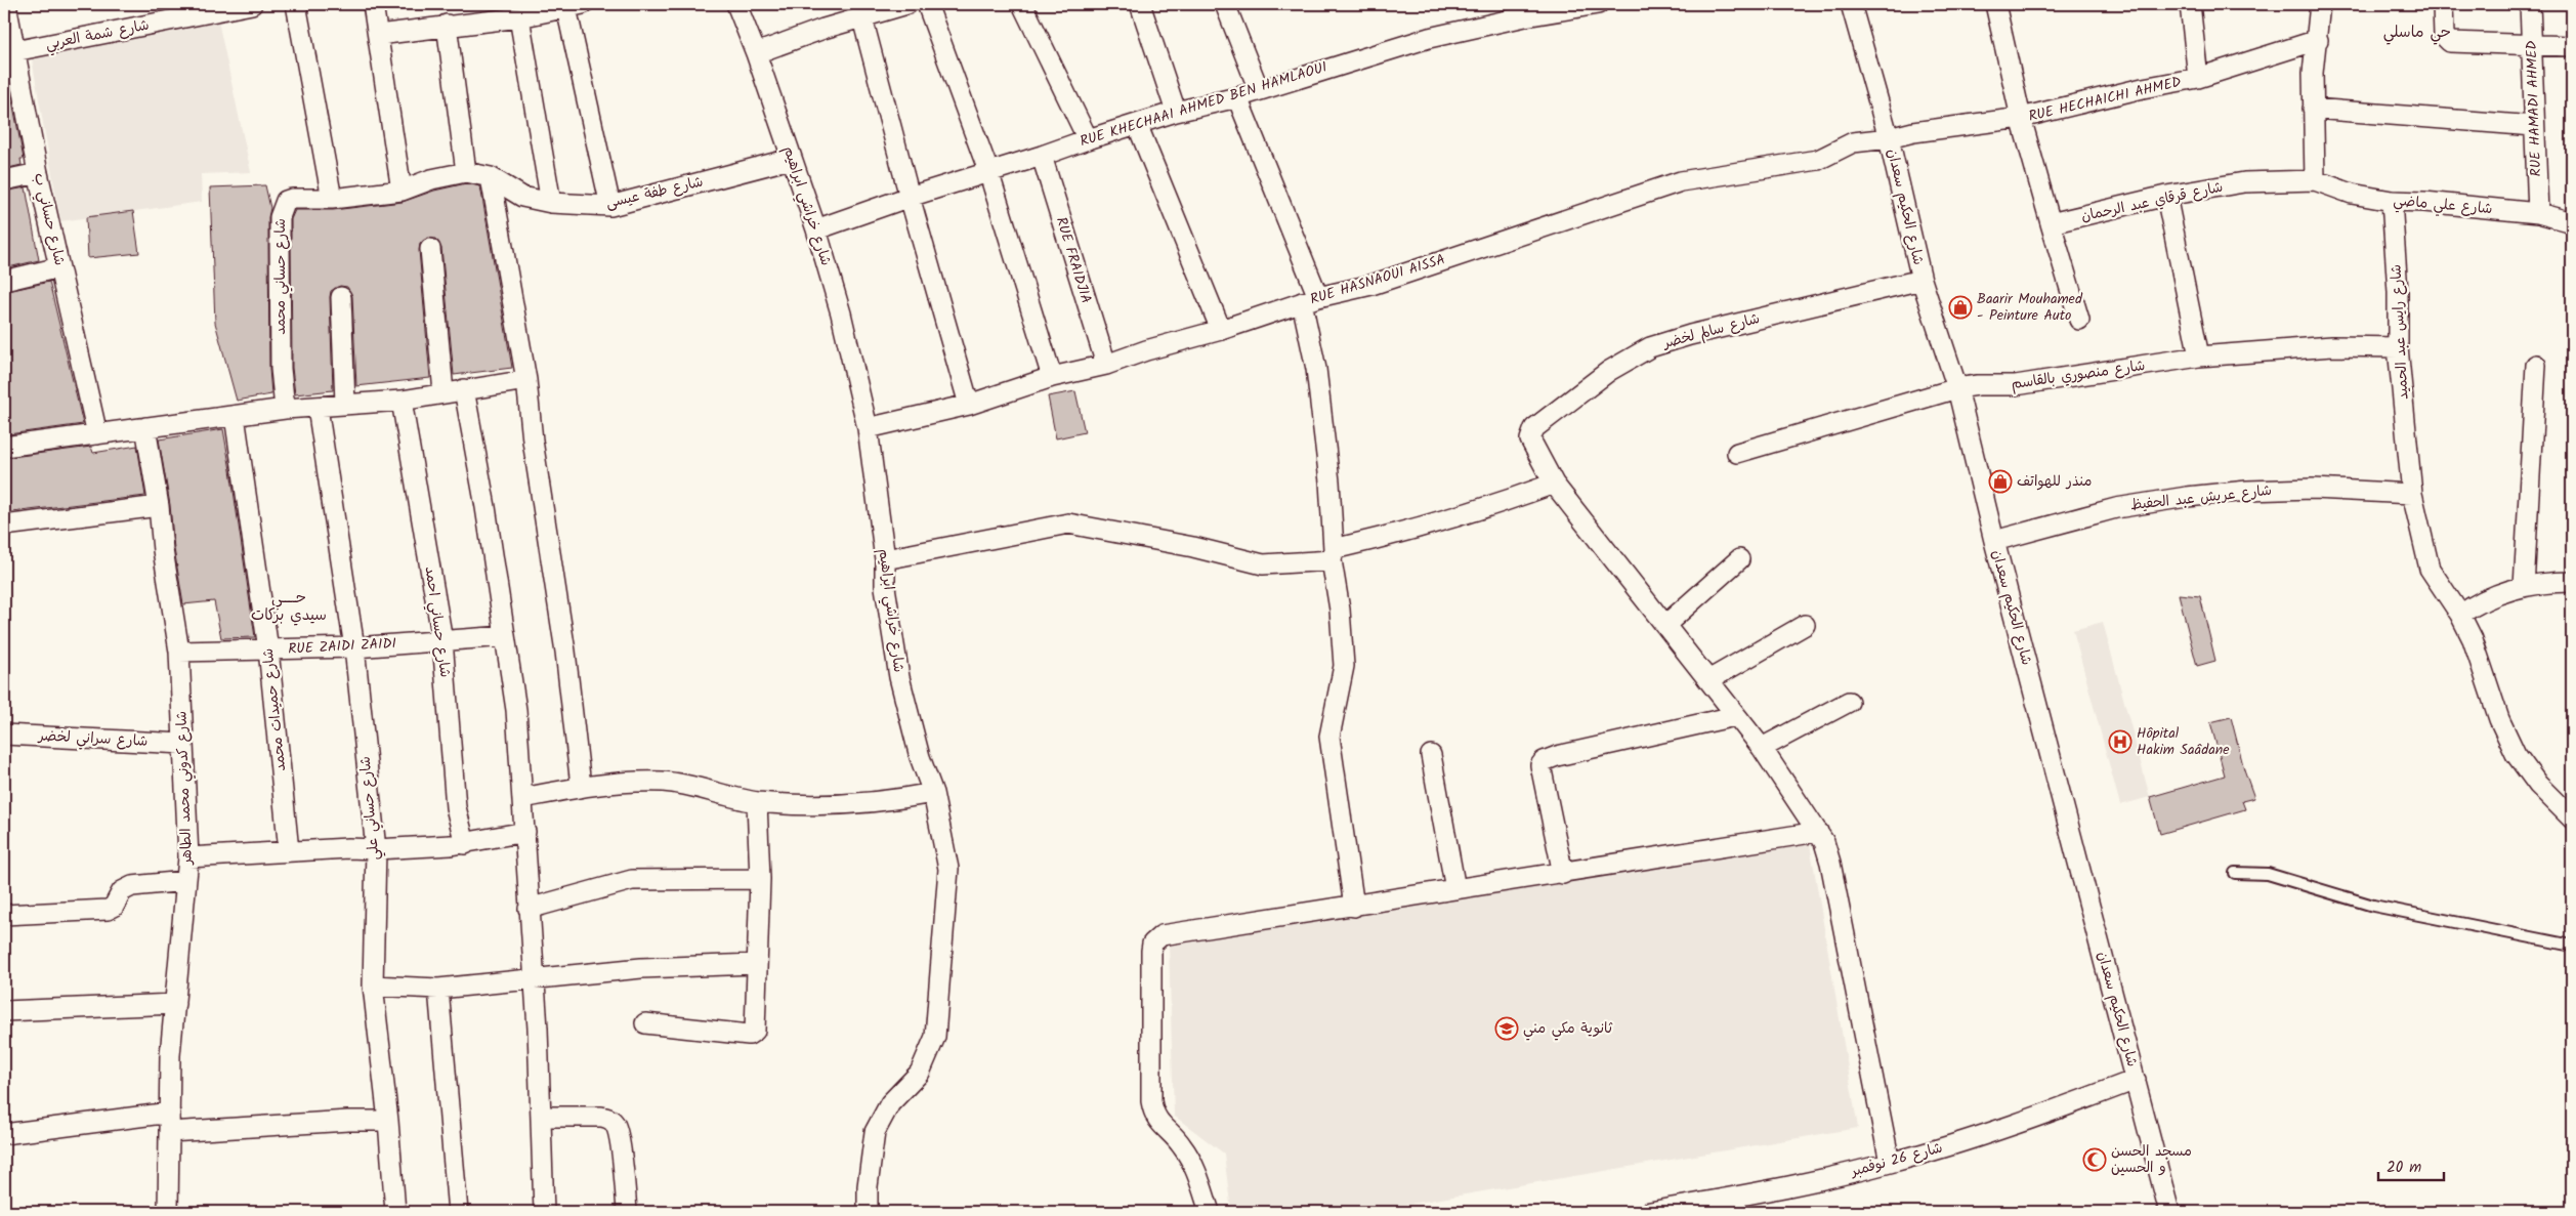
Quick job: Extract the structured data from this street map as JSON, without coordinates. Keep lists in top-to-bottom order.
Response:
{
  "streets": {
    "street": [
      "شارع شمة العربي",
      "RUE HECHAICHI AHMED",
      "RUE KHECHAAI AHMED BEN HAMLAOUI",
      "RUE HAMADI AHMED",
      "شارع طفة عيسى",
      "شارع قرقاي عبد الرحمان",
      "شارع علي ماضي",
      "شارع خراشي ابراهيم",
      "شارع الحكيم سعدان",
      "شارع حساني ب",
      "RUE FRAIDJIA",
      "شارع حساني محمد",
      "RUE HASNAOUI AISSA",
      "شارع سالم لخضر",
      "شارع رايس عبد الحميد",
      "شارع منصوري بالقاسم",
      "شارع عريش عبد الحفيظ",
      "شارع حساني احمد",
      "RUE ZAIDI ZAIDI",
      "شارع حميدات محمد",
      "شارع سراني لخضر",
      "شارع كدوني محمد الطاهر",
      "شارع حساني علي",
      "شارع 26 نوفمبر"
    ]
  },
  "crossings": [
    ["شارع شمة العربي", "شارع حساني ب"],
    ["RUE HECHAICHI AHMED", "شارع الحكيم سعدان"],
    ["RUE HECHAICHI AHMED", "RUE HASNAOUI AISSA"],
    ["RUE KHECHAAI AHMED BEN HAMLAOUI", "شارع خراشي ابراهيم"],
    ["RUE KHECHAAI AHMED BEN HAMLAOUI", "RUE FRAIDJIA"],
    ["RUE HAMADI AHMED", "شارع علي ماضي"],
    ["شارع طفة عيسى", "شارع خراشي ابراهيم"],
    ["شارع طفة عيسى", "شارع حساني محمد"],
    ["شارع قرقاي عبد الرحمان", "شارع علي ماضي"],
    ["شارع علي ماضي", "شارع رايس عبد الحميد"],
    ["شارع خراشي ابراهيم", "RUE HASNAOUI AISSA"],
    ["شارع الحكيم سعدان", "RUE HASNAOUI AISSA"],
    ["شارع الحكيم سعدان", "شارع سالم لخضر"],
    ["شارع الحكيم سعدان", "شارع منصوري بالقاسم"],
    ["شارع الحكيم سعدان", "شارع عريش عبد الحفيظ"],
    ["شارع الحكيم سعدان", "شارع 26 نوفمبر"],
    ["RUE FRAIDJIA", "RUE HASNAOUI AISSA"],
    ["شارع رايس عبد الحميد", "شارع منصوري بالقاسم"],
    ["شارع رايس عبد الحميد", "شارع عريش عبد الحفيظ"],
    ["شارع حساني احمد", "RUE ZAIDI ZAIDI"],
    ["RUE ZAIDI ZAIDI", "شارع حميدات محمد"],
    ["RUE ZAIDI ZAIDI", "شارع كدوني محمد الطاهر"],
    ["RUE ZAIDI ZAIDI", "شارع حساني علي"],
    ["شارع سراني لخضر", "شارع كدوني محمد الطاهر"]
  ],
  "districts": ["حي ماسلي", "حــــي سيدي بركات"],
  "places": {
    "shop": ["Baarir Mouhamed - Peinture Auto", "منذر للهواتف"],
    "hospital": ["Hôpital Hakim Saâdane"],
    "school or university": ["ثانوية مكي مني"],
    "mosque": ["مسجد الحسن و الحسين"]
  },
  "scale_bar": "20 m"
}
